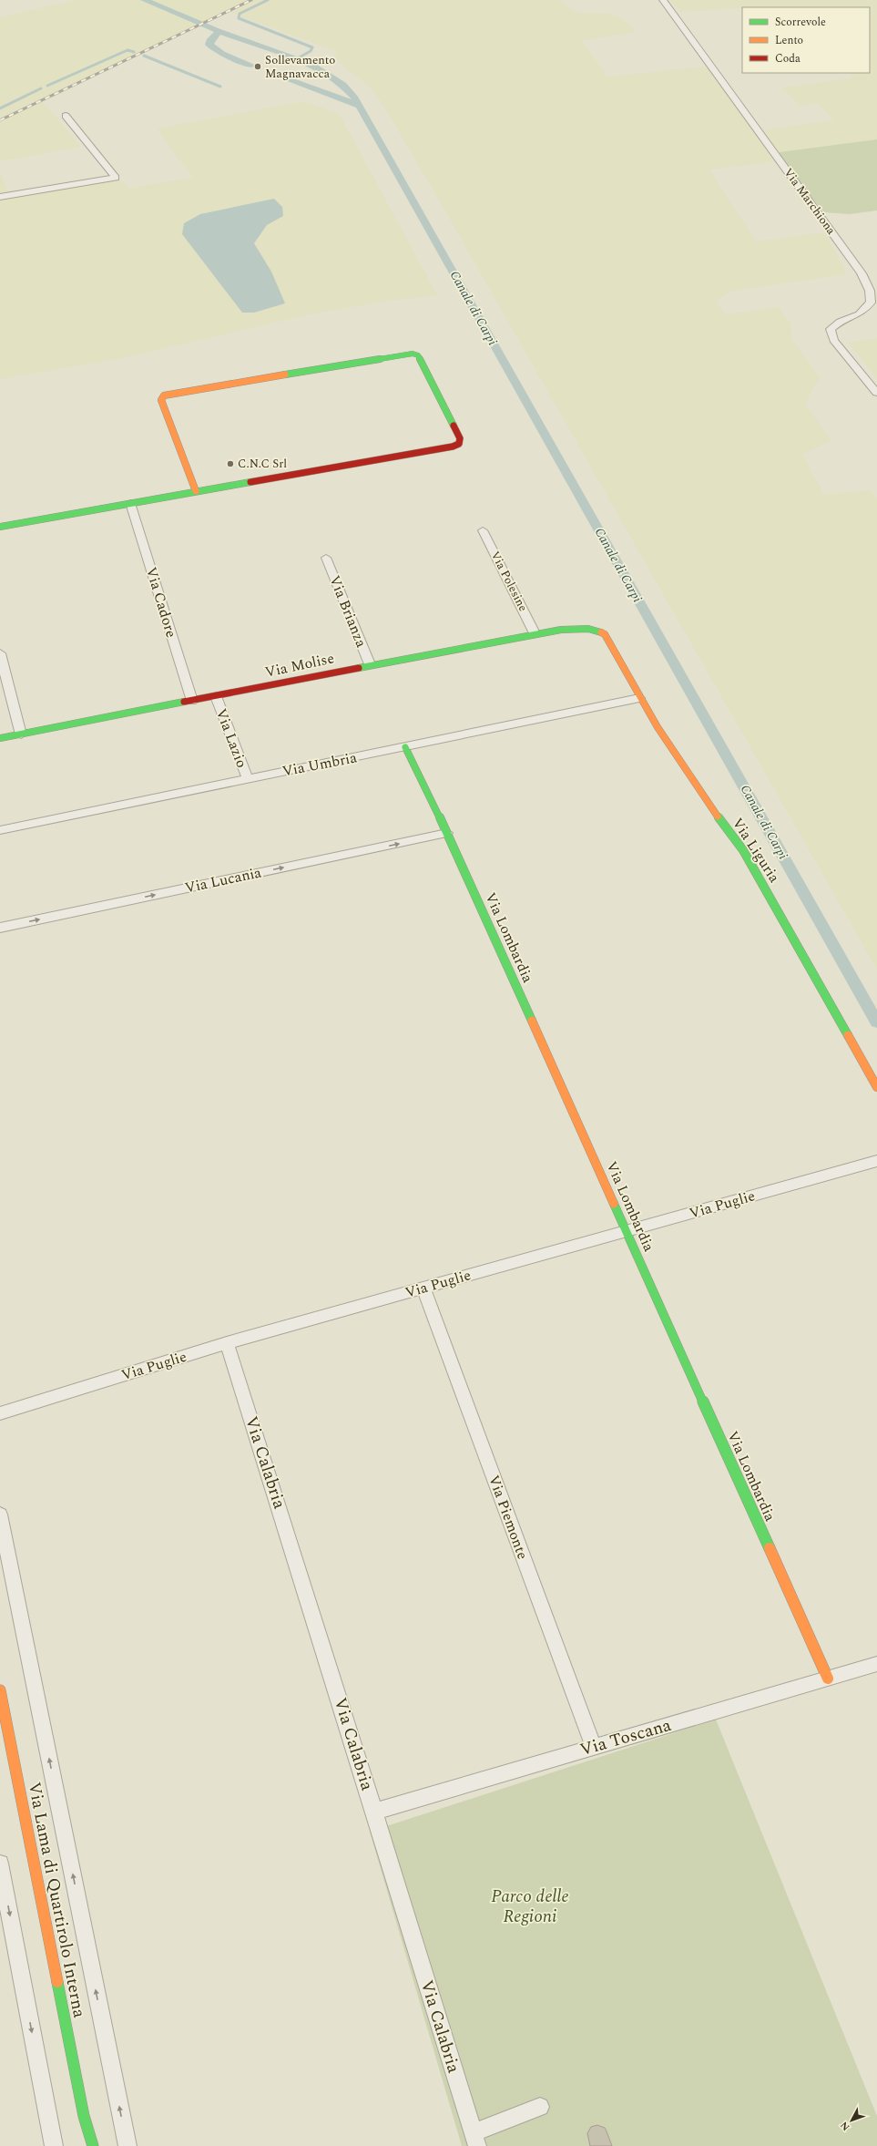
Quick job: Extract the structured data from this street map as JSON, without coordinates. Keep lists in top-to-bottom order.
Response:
{
  "streets": {
    "street": [
      "Via Marchiona",
      "Via Polesine",
      "Via Cadore",
      "Via Brianza",
      "Via Molise",
      "Via Lazio",
      "Via Umbria",
      "Via Liguria",
      "Via Lucania",
      "Via Lombardia",
      "Via Puglie",
      "Via Calabria",
      "Via Piemonte",
      "Via Toscana",
      "Via Lama di Quartirolo Interna"
    ]
  },
  "crossings": [
    ["Via Polesine", "Via Molise"],
    ["Via Cadore", "Via Molise"],
    ["Via Brianza", "Via Molise"],
    ["Via Molise", "Via Lazio"],
    ["Via Molise", "Via Liguria"],
    ["Via Lazio", "Via Umbria"],
    ["Via Umbria", "Via Liguria"],
    ["Via Umbria", "Via Lombardia"],
    ["Via Lucania", "Via Lombardia"],
    ["Via Lombardia", "Via Puglie"],
    ["Via Lombardia", "Via Toscana"],
    ["Via Puglie", "Via Calabria"],
    ["Via Puglie", "Via Piemonte"],
    ["Via Calabria", "Via Toscana"],
    ["Via Piemonte", "Via Toscana"]
  ],
  "one_way": ["Via Lucania"],
  "water": ["Canale di Carpi"],
  "parks": ["Parco delle Regioni"],
  "places": ["Sollevamento Magnavacca", "C.N.C Srl"],
  "legend": ["Scorrevole", "Lento", "Coda"],
  "north": "bottom left"
}
